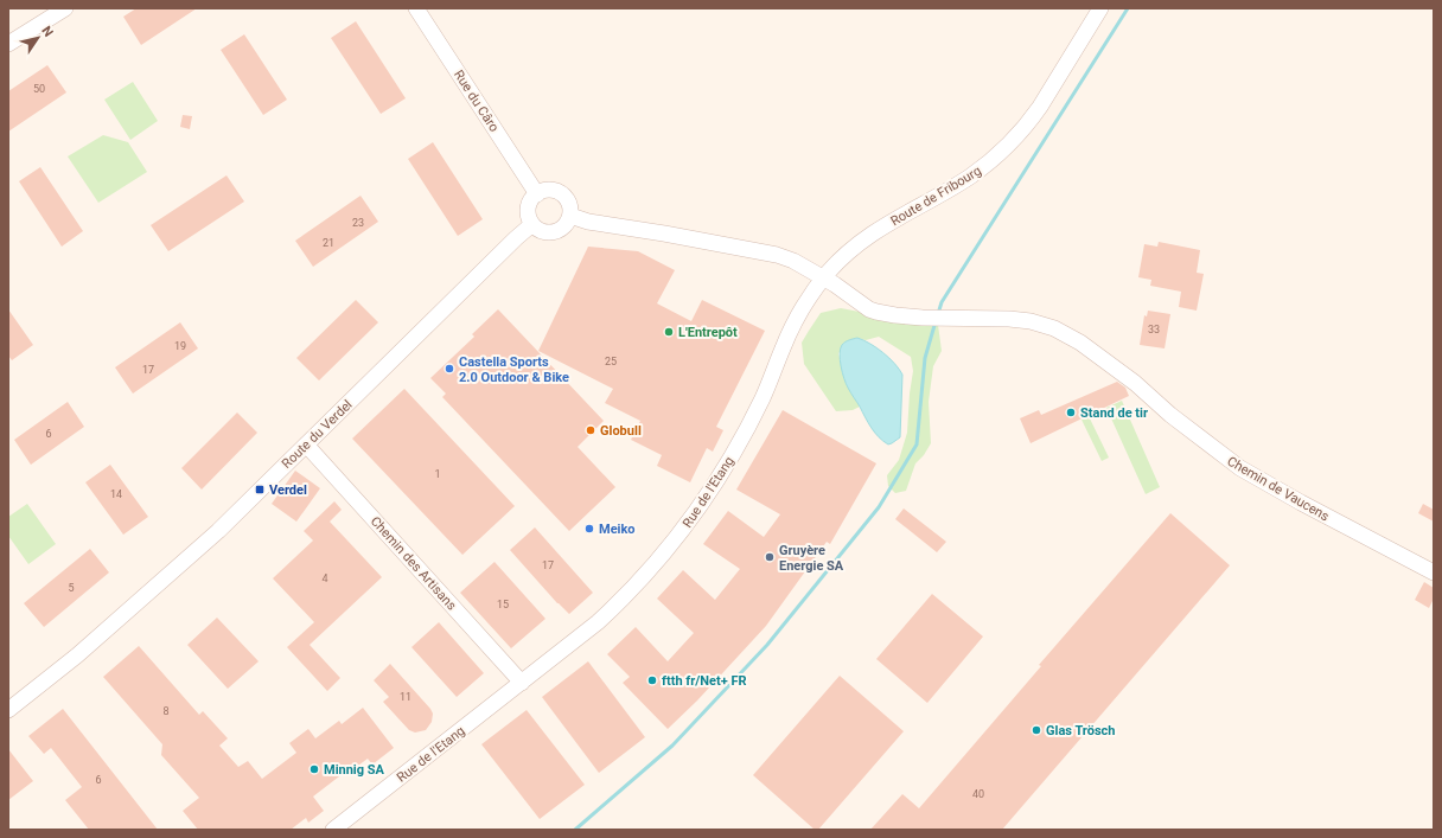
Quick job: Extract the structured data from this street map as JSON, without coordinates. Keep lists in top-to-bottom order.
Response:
{
  "streets": {
    "street": [
      "Rue du Câro",
      "Route de Fribourg",
      "Route du Verdel",
      "Chemin de Vaucens",
      "Rue de l'Etang",
      "Chemin des Artisans"
    ]
  },
  "crossings": [
    ["Rue du Câro", "Route du Verdel"],
    ["Route de Fribourg", "Chemin de Vaucens"],
    ["Route de Fribourg", "Rue de l'Etang"],
    ["Route du Verdel", "Chemin des Artisans"],
    ["Chemin de Vaucens", "Rue de l'Etang"],
    ["Rue de l'Etang", "Chemin des Artisans"]
  ],
  "places": {
    "other": [
      "L'Entrepôt",
      "Castella Sports 2.0 Outdoor & Bike",
      "Stand de tir",
      "Globull",
      "Meiko",
      "Gruyère Energie SA",
      "ftth fr/Net+ FR",
      "Glas Trösch",
      "Minnig SA"
    ],
    "transit": ["Verdel"]
  },
  "house_numbers": [
    "50",
    "23",
    "21",
    "33",
    "19",
    "25",
    "17",
    "6",
    "1",
    "14",
    "17",
    "4",
    "5",
    "15",
    "11",
    "8",
    "6",
    "40"
  ],
  "north": "top right"
}
